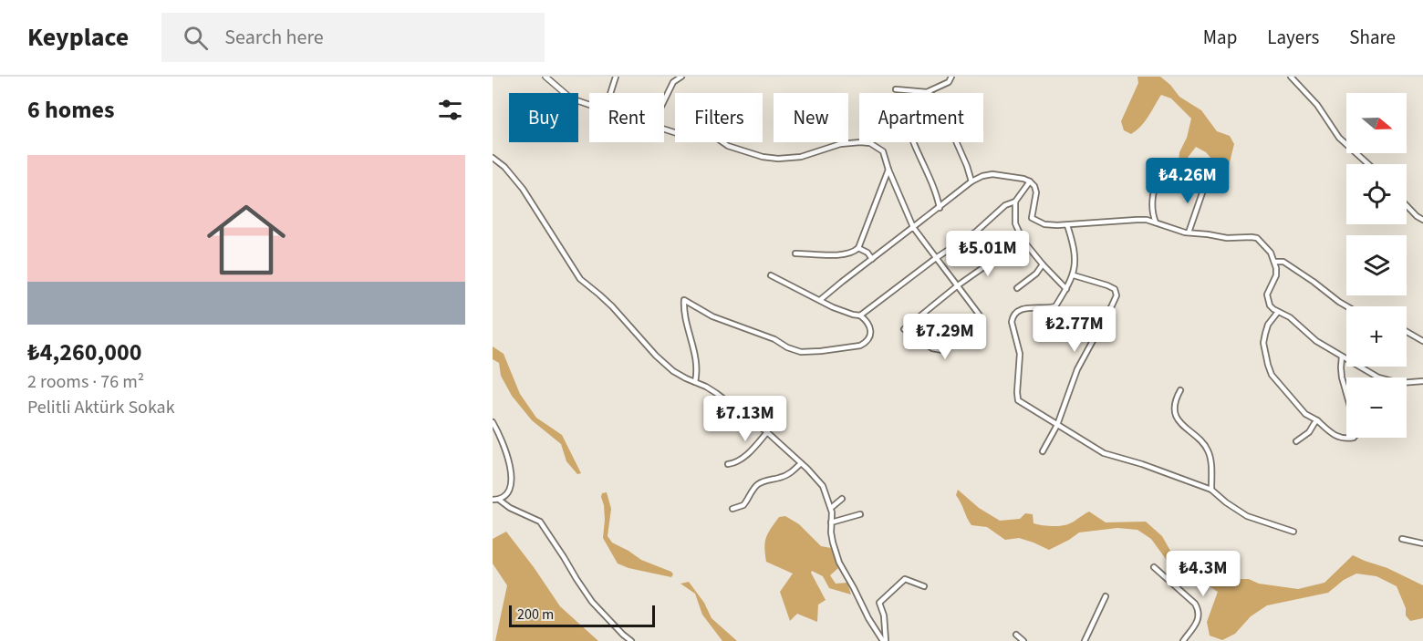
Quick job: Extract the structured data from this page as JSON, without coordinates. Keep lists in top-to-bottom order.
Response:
{
  "scale_bar": "200 m",
  "north": "right",
  "page": {
    "header": "Keyplace",
    "search": "Search here",
    "nav": ["Map", "Layers", "Share"],
    "heading": "6 homes",
    "map_buttons": ["+", "−"],
    "chip": [
      "Buy",
      "Rent",
      "Filters",
      "New",
      "Apartment"
    ],
    "list": [
      {
        "name": "₺4,260,000",
        "note": "2 rooms · 76 m² · Pelitli Aktürk Sokak"
      }
    ],
    "price": [
      "₺4.26M",
      "₺5.01M",
      "₺2.77M",
      "₺7.29M",
      "₺7.13M",
      "₺4.3M"
    ],
    "scale": "200 m"
  }
}
